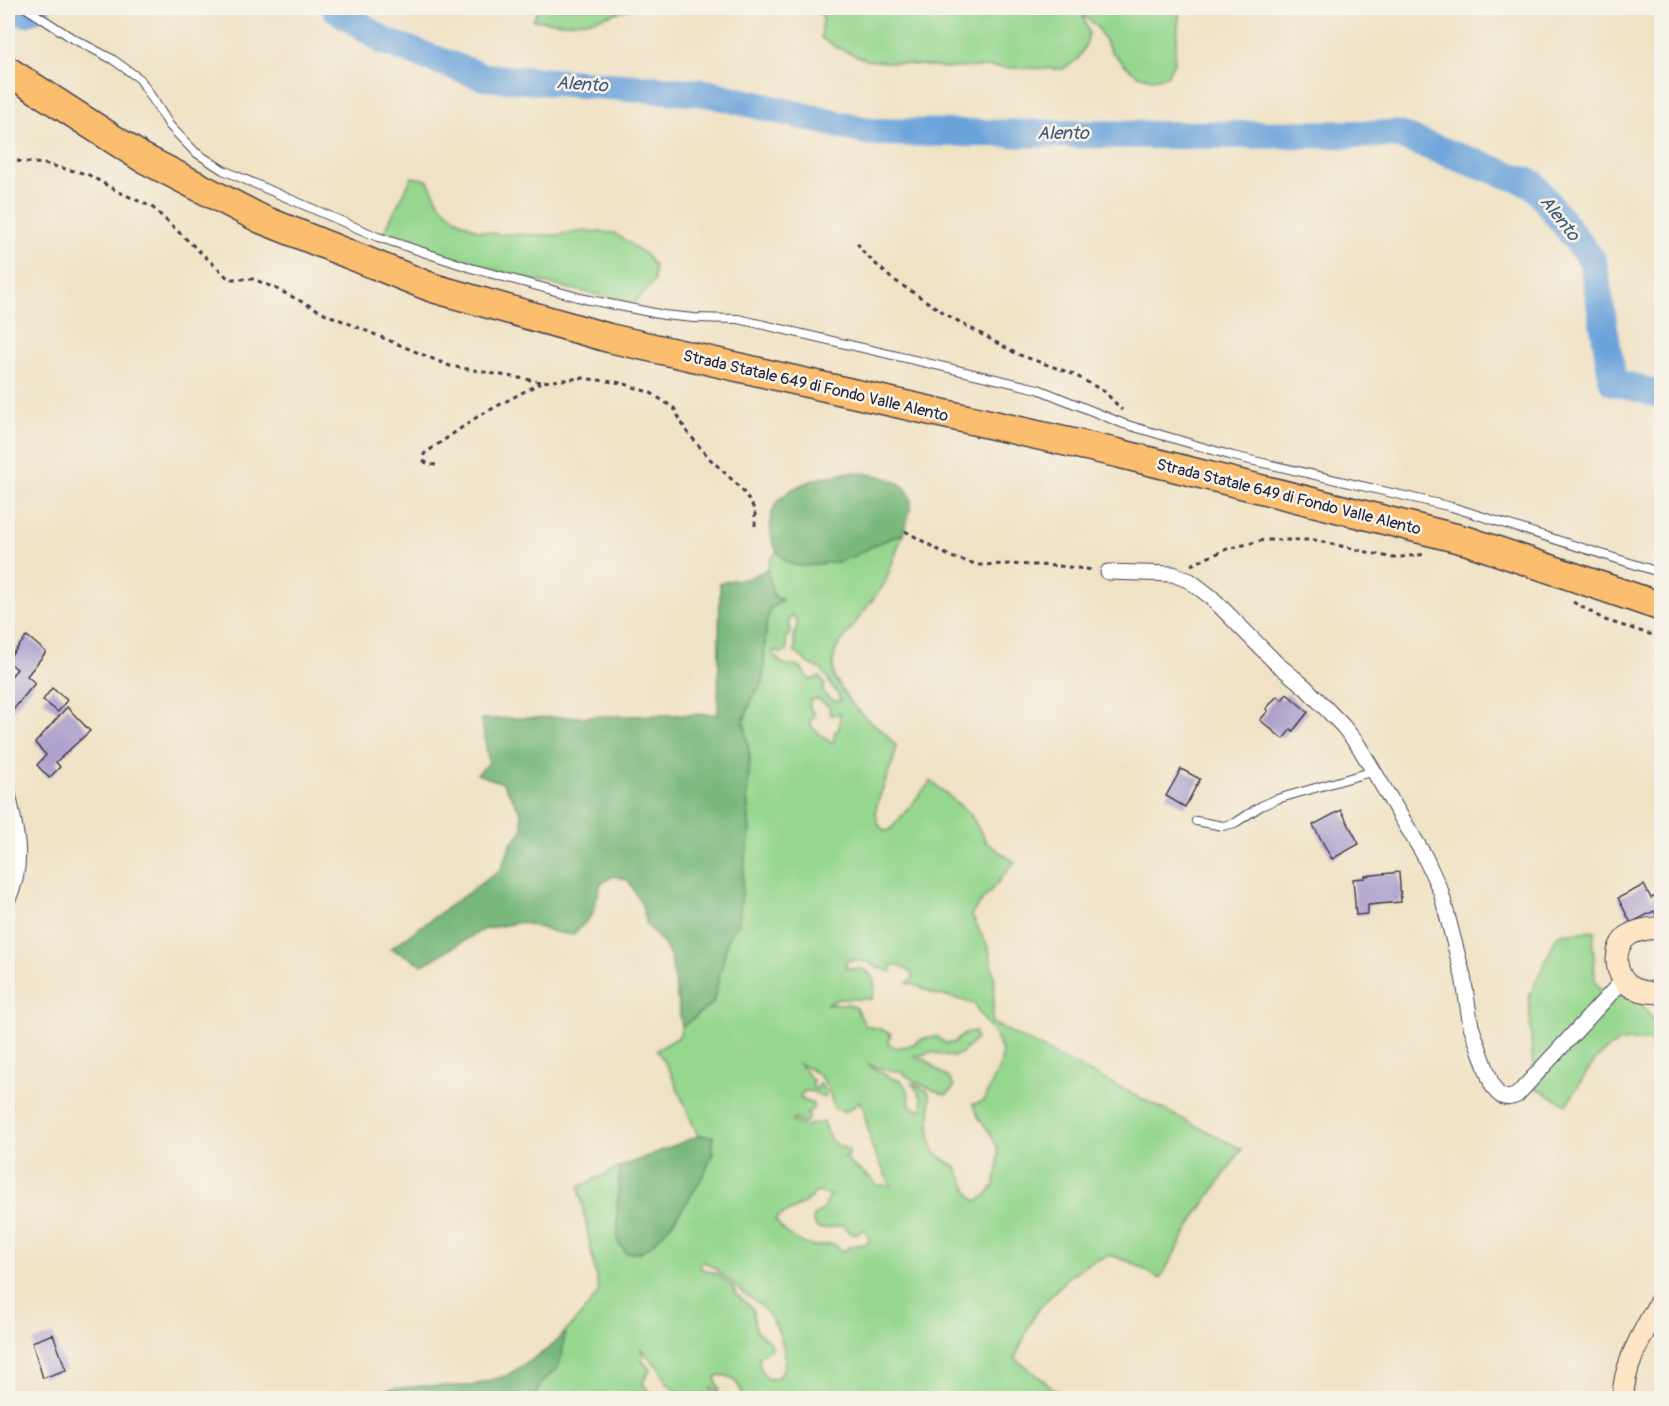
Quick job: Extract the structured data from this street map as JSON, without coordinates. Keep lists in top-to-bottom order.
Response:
{
  "streets": {
    "highway": ["Strada Statale 649 di Fondo Valle Alento"]
  },
  "water": ["Alento"]
}
